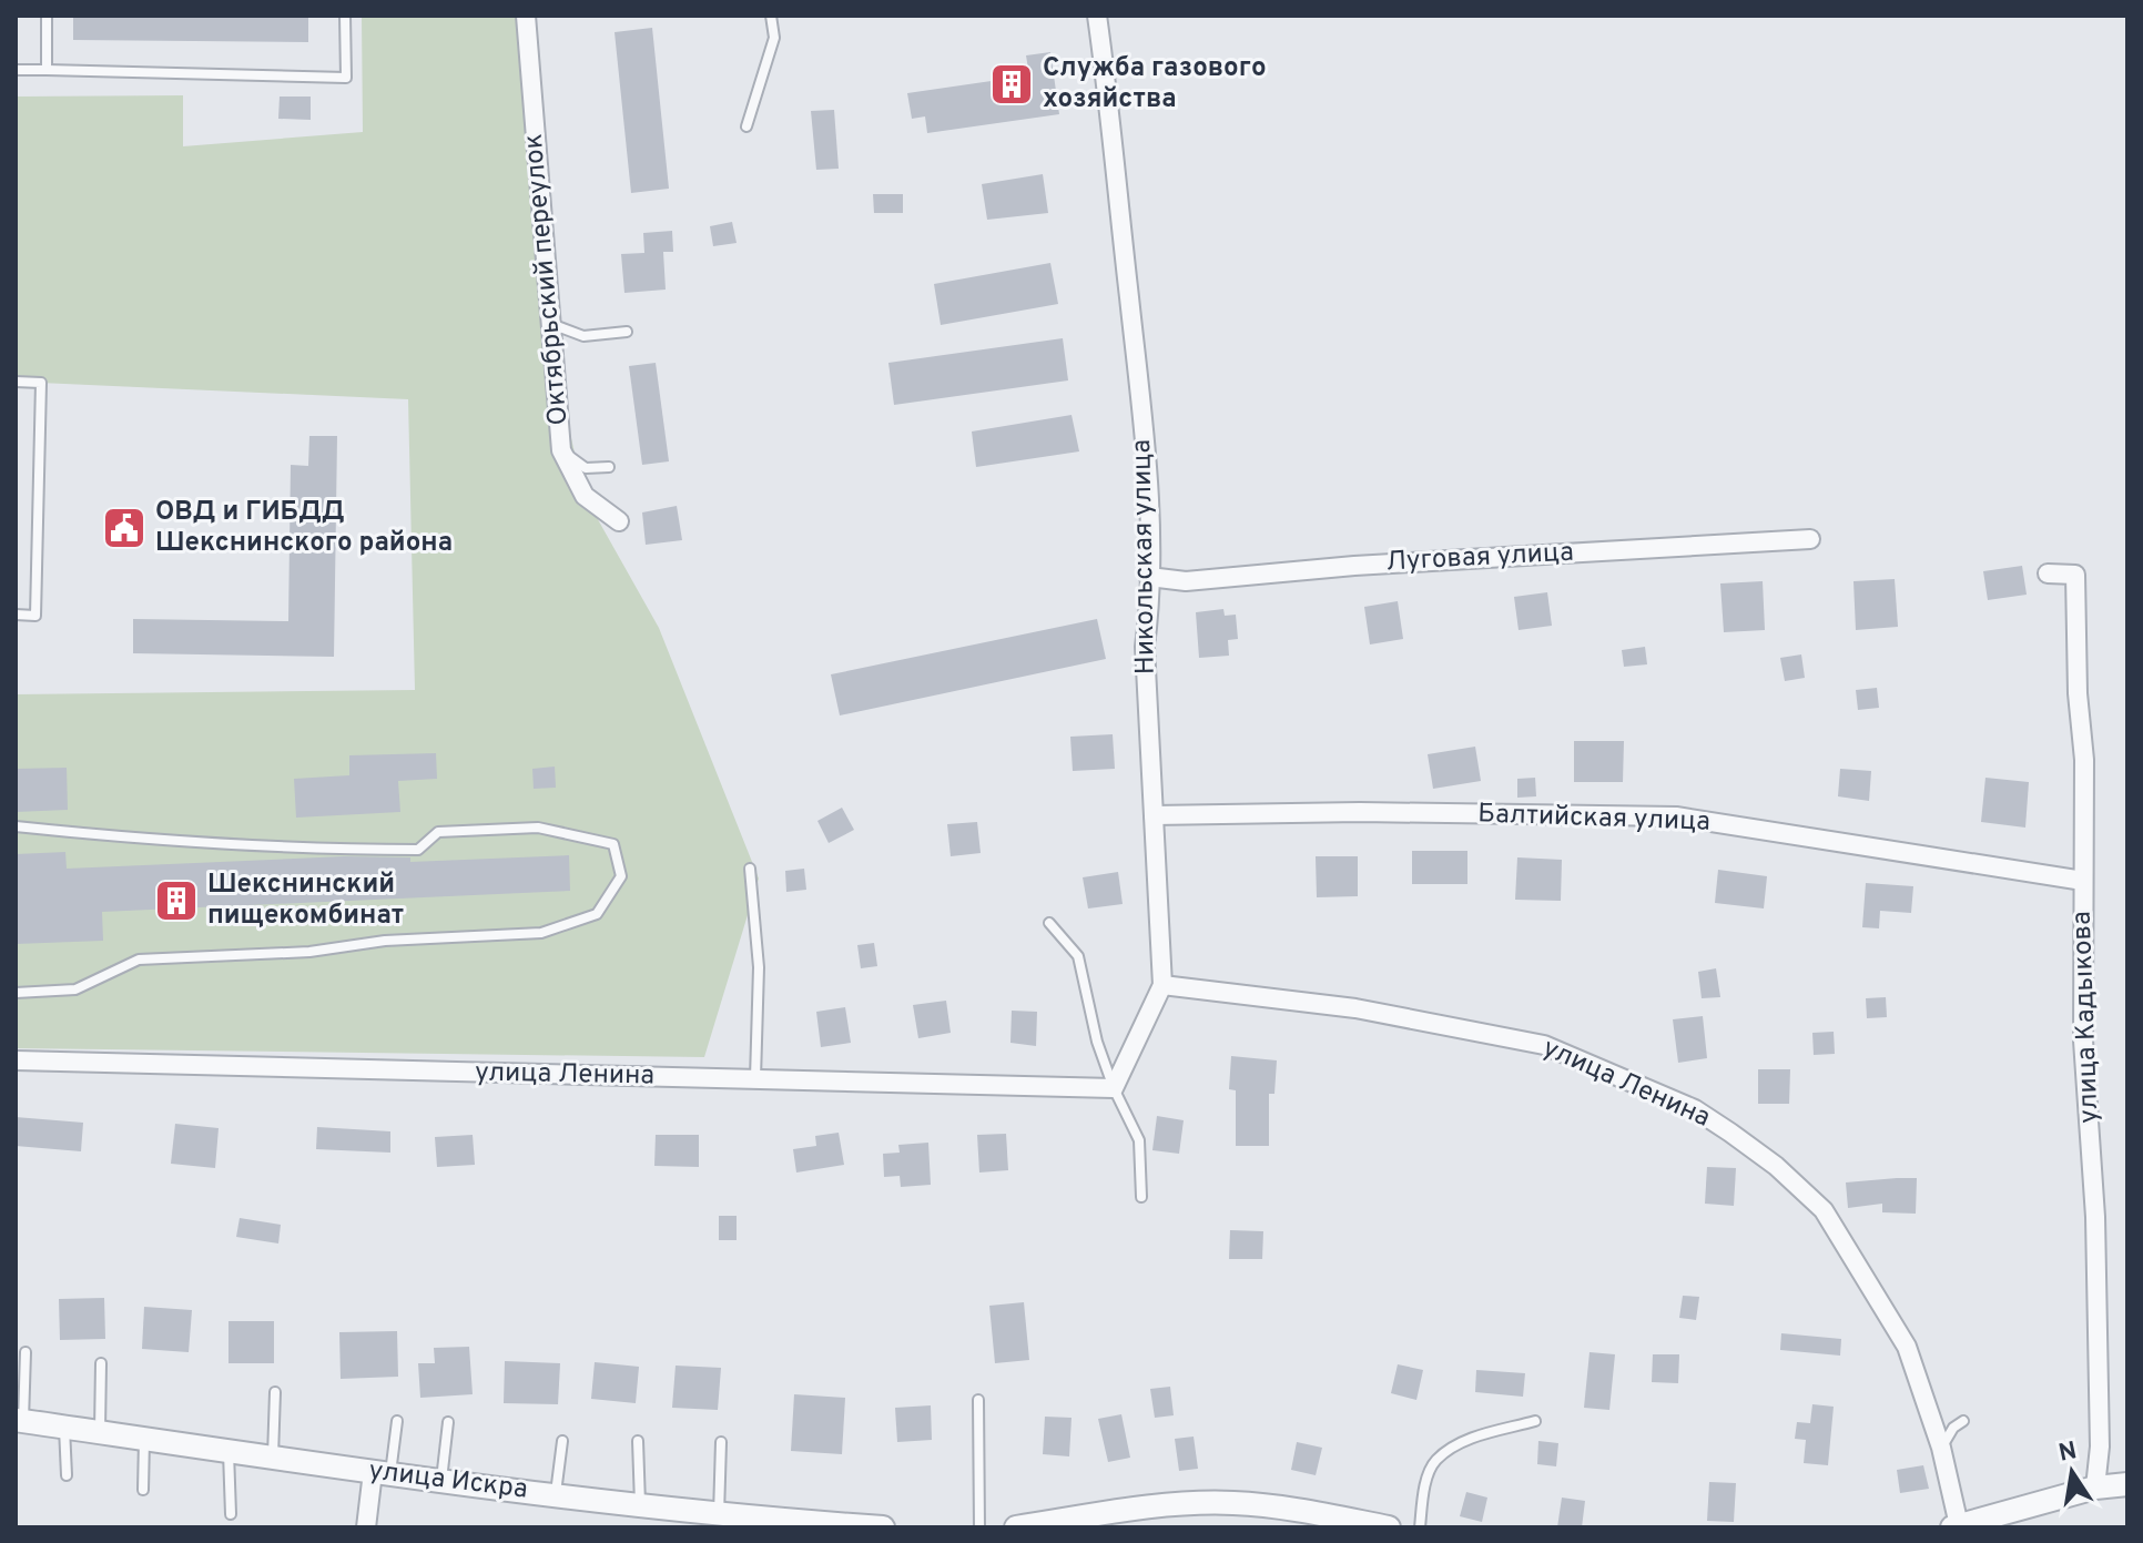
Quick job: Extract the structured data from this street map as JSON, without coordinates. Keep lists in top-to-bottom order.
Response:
{
  "streets": {
    "street": [
      "Октябрьский переулок",
      "Никольская улица",
      "Луговая улица",
      "Балтийская улица",
      "улица Кадыкова",
      "улица Ленина",
      "улица Искра"
    ]
  },
  "crossings": [
    ["Никольская улица", "Луговая улица"],
    ["Никольская улица", "Балтийская улица"],
    ["Никольская улица", "улица Ленина"],
    ["Балтийская улица", "улица Кадыкова"]
  ],
  "places": {
    "building": ["Служба газового хозяйства", "Шекснинский пищекомбинат"],
    "public building": ["ОВД и ГИБДД Шекснинского района"]
  },
  "north": "top"
}
